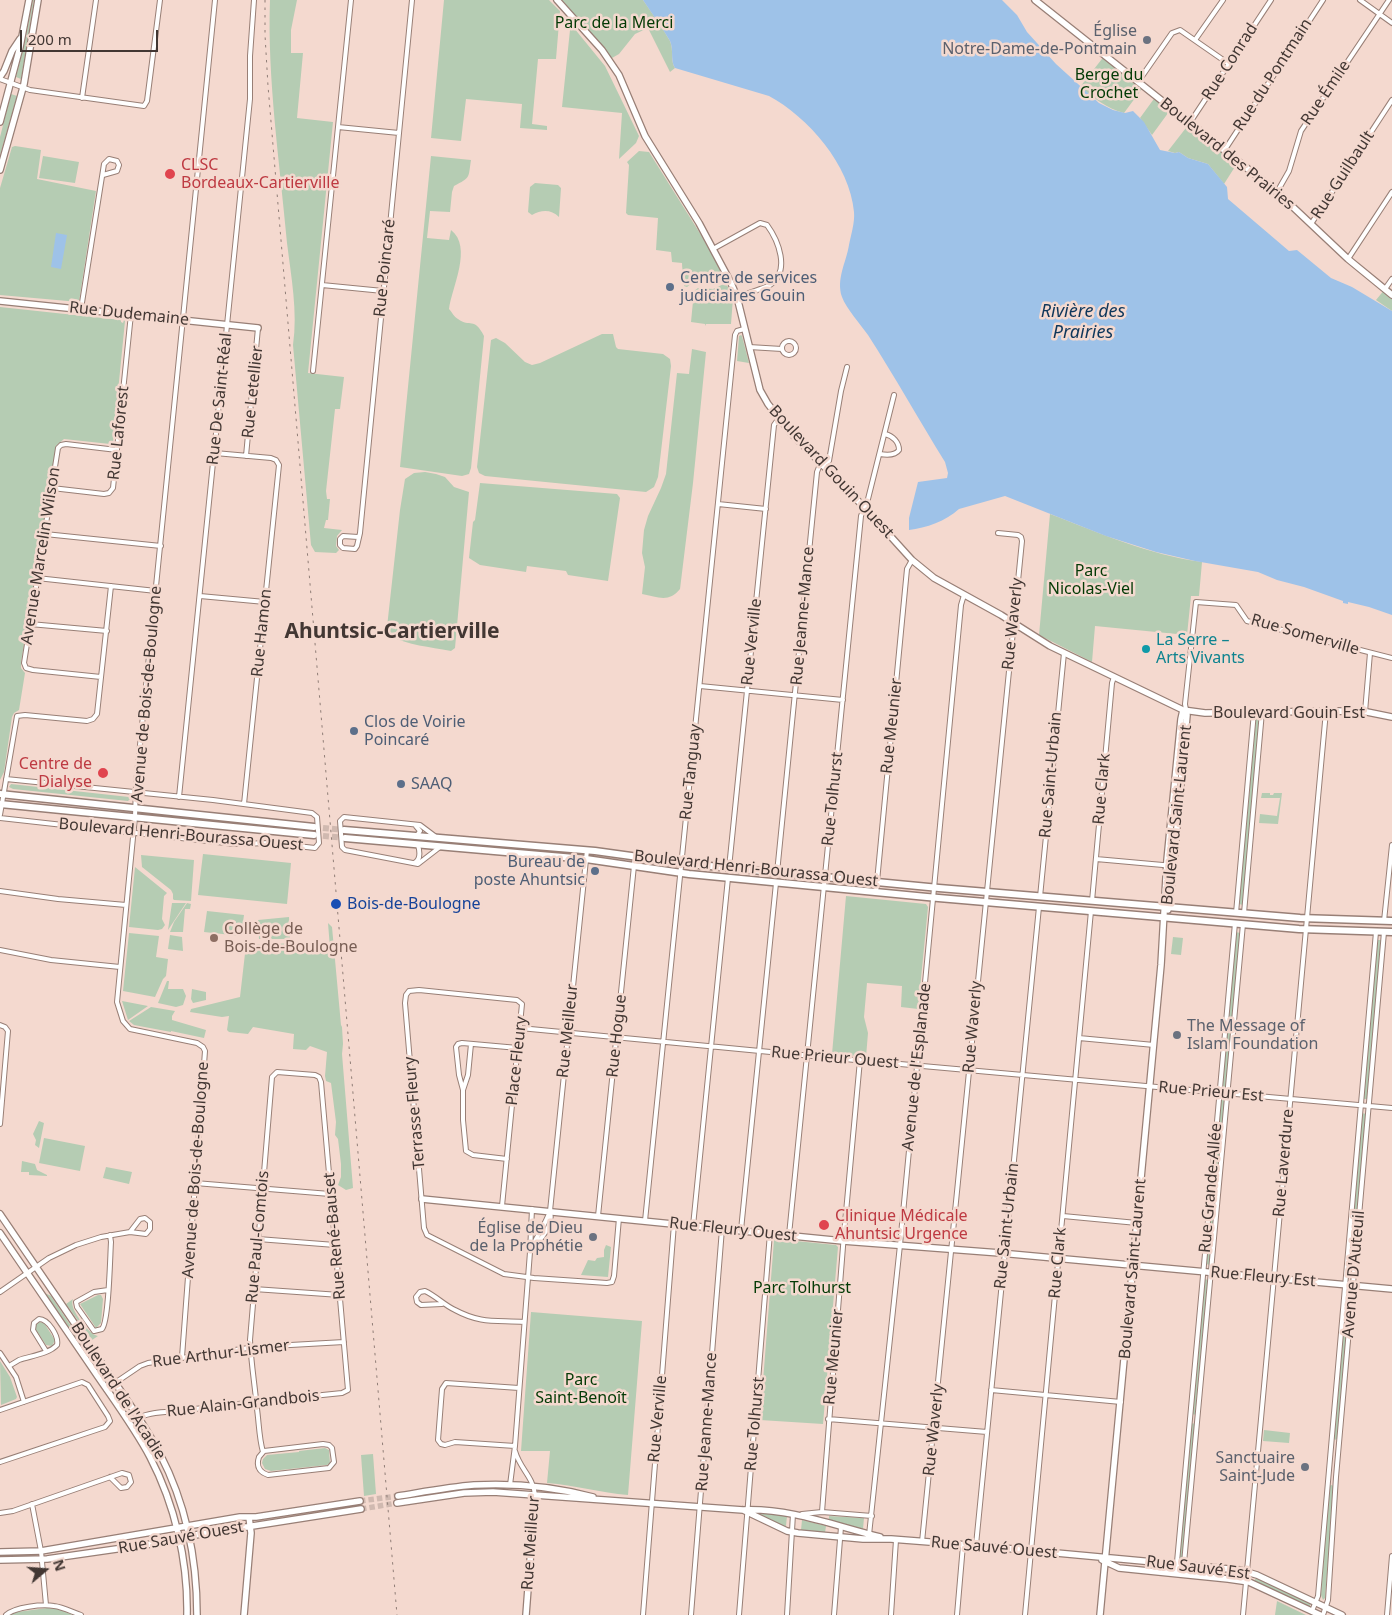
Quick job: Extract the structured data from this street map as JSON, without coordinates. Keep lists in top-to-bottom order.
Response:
{
  "streets": {
    "main road": [
      "Boulevard des Prairies",
      "Rue Dudemaine",
      "Boulevard Gouin Ouest",
      "Boulevard Gouin Est",
      "Boulevard Saint-Laurent",
      "Boulevard Henri-Bourassa Ouest",
      "Rue Meilleur",
      "Rue Fleury Ouest",
      "Rue Fleury Est",
      "Boulevard de l'Acadie",
      "Rue Sauvé Ouest",
      "Rue Sauvé Est"
    ],
    "street": [
      "Rue Conrad",
      "Rue du Pontmain",
      "Rue Émile",
      "Rue Guilbault",
      "Rue Poincaré",
      "Rue Letellier",
      "Rue De Saint-Réal",
      "Rue Laforest",
      "Avenue Marcelin Wilson",
      "Rue Jeanne-Mance",
      "Rue Waverly",
      "Rue Hamon",
      "Rue Somerville",
      "Rue Verville",
      "Avenue de Bois-de-Boulogne",
      "Rue Meunier",
      "Rue Tanguay",
      "Rue Saint-Urbain",
      "Rue Clark",
      "Rue Tolhurst",
      "Rue Hogue",
      "Rue Prieur Ouest",
      "Place Fleury",
      "Avenue de l'Esplanade",
      "Rue Prieur Est",
      "Terrasse Fleury",
      "Rue Laverdure",
      "Rue Grande-Allée",
      "Rue René-Bauset",
      "Rue Paul-Comtois",
      "Avenue D'Auteuil",
      "Rue Arthur-Lismer",
      "Rue Alain-Grandbois"
    ]
  },
  "crossings": [
    ["Rue Conrad", "Boulevard des Prairies"],
    ["Rue du Pontmain", "Boulevard des Prairies"],
    ["Rue Émile", "Boulevard des Prairies"],
    ["Boulevard des Prairies", "Rue Guilbault"],
    ["Rue Dudemaine", "Rue Letellier"],
    ["Rue Dudemaine", "Rue De Saint-Réal"],
    ["Rue Dudemaine", "Rue Laforest"],
    ["Rue Dudemaine", "Avenue de Bois-de-Boulogne"],
    ["Rue Letellier", "Rue Hamon"],
    ["Rue De Saint-Réal", "Boulevard Henri-Bourassa Ouest"],
    ["Rue Laforest", "Avenue Marcelin Wilson"],
    ["Boulevard Gouin Ouest", "Rue Jeanne-Mance"],
    ["Boulevard Gouin Ouest", "Rue Waverly"],
    ["Boulevard Gouin Ouest", "Rue Verville"],
    ["Boulevard Gouin Ouest", "Boulevard Gouin Est"],
    ["Boulevard Gouin Ouest", "Rue Meunier"],
    ["Boulevard Gouin Ouest", "Rue Tanguay"],
    ["Boulevard Gouin Ouest", "Rue Saint-Urbain"],
    ["Boulevard Gouin Ouest", "Rue Clark"],
    ["Boulevard Gouin Ouest", "Rue Tolhurst"],
    ["Boulevard Gouin Ouest", "Boulevard Saint-Laurent"],
    ["Boulevard Gouin Ouest", "Avenue de l'Esplanade"],
    ["Rue Jeanne-Mance", "Boulevard Henri-Bourassa Ouest"],
    ["Rue Jeanne-Mance", "Rue Fleury Ouest"],
    ["Rue Jeanne-Mance", "Rue Sauvé Ouest"],
    ["Rue Waverly", "Boulevard Henri-Bourassa Ouest"],
    ["Rue Waverly", "Rue Prieur Ouest"],
    ["Rue Waverly", "Rue Fleury Ouest"],
    ["Rue Waverly", "Rue Sauvé Ouest"],
    ["Rue Hamon", "Boulevard Henri-Bourassa Ouest"],
    ["Rue Somerville", "Boulevard Saint-Laurent"],
    ["Rue Verville", "Boulevard Henri-Bourassa Ouest"],
    ["Rue Verville", "Rue Fleury Ouest"],
    ["Rue Verville", "Rue Sauvé Ouest"],
    ["Avenue de Bois-de-Boulogne", "Boulevard Henri-Bourassa Ouest"],
    ["Avenue de Bois-de-Boulogne", "Rue Arthur-Lismer"],
    ["Boulevard Gouin Est", "Boulevard Saint-Laurent"],
    ["Boulevard Gouin Est", "Rue Laverdure"],
    ["Rue Meunier", "Boulevard Henri-Bourassa Ouest"],
    ["Rue Meunier", "Rue Prieur Ouest"],
    ["Rue Meunier", "Rue Fleury Ouest"],
    ["Rue Tanguay", "Boulevard Henri-Bourassa Ouest"],
    ["Rue Tanguay", "Rue Prieur Ouest"],
    ["Rue Tanguay", "Rue Fleury Ouest"],
    ["Rue Saint-Urbain", "Boulevard Henri-Bourassa Ouest"],
    ["Rue Saint-Urbain", "Rue Prieur Ouest"],
    ["Rue Saint-Urbain", "Rue Fleury Ouest"],
    ["Rue Saint-Urbain", "Rue Sauvé Ouest"],
    ["Rue Clark", "Boulevard Henri-Bourassa Ouest"],
    ["Rue Clark", "Rue Prieur Ouest"],
    ["Rue Clark", "Rue Fleury Ouest"],
    ["Rue Clark", "Rue Sauvé Ouest"],
    ["Rue Tolhurst", "Boulevard Henri-Bourassa Ouest"],
    ["Rue Tolhurst", "Rue Prieur Ouest"],
    ["Rue Tolhurst", "Rue Fleury Ouest"],
    ["Rue Tolhurst", "Rue Sauvé Ouest"],
    ["Boulevard Saint-Laurent", "Boulevard Henri-Bourassa Ouest"],
    ["Boulevard Saint-Laurent", "Rue Prieur Ouest"],
    ["Boulevard Saint-Laurent", "Rue Prieur Est"],
    ["Boulevard Saint-Laurent", "Rue Fleury Ouest"],
    ["Boulevard Saint-Laurent", "Rue Fleury Est"],
    ["Boulevard Saint-Laurent", "Rue Sauvé Ouest"],
    ["Boulevard Saint-Laurent", "Rue Sauvé Est"],
    ["Boulevard Henri-Bourassa Ouest", "Rue Meilleur"],
    ["Boulevard Henri-Bourassa Ouest", "Rue Hogue"],
    ["Boulevard Henri-Bourassa Ouest", "Avenue de l'Esplanade"],
    ["Boulevard Henri-Bourassa Ouest", "Rue Laverdure"],
    ["Boulevard Henri-Bourassa Ouest", "Rue Grande-Allée"],
    ["Boulevard Henri-Bourassa Ouest", "Avenue D'Auteuil"],
    ["Rue Meilleur", "Rue Prieur Ouest"],
    ["Rue Meilleur", "Terrasse Fleury"],
    ["Rue Meilleur", "Rue Fleury Ouest"],
    ["Rue Meilleur", "Rue Sauvé Ouest"],
    ["Rue Hogue", "Rue Prieur Ouest"],
    ["Rue Hogue", "Rue Fleury Ouest"],
    ["Rue Prieur Ouest", "Place Fleury"],
    ["Rue Prieur Ouest", "Avenue de l'Esplanade"],
    ["Rue Prieur Ouest", "Rue Prieur Est"],
    ["Place Fleury", "Terrasse Fleury"],
    ["Place Fleury", "Rue Fleury Ouest"],
    ["Avenue de l'Esplanade", "Rue Fleury Ouest"],
    ["Avenue de l'Esplanade", "Rue Sauvé Ouest"],
    ["Rue Prieur Est", "Rue Laverdure"],
    ["Rue Prieur Est", "Rue Grande-Allée"],
    ["Rue Prieur Est", "Avenue D'Auteuil"],
    ["Terrasse Fleury", "Rue Fleury Ouest"],
    ["Rue Laverdure", "Rue Fleury Est"],
    ["Rue Laverdure", "Rue Sauvé Est"],
    ["Rue Grande-Allée", "Rue Fleury Est"],
    ["Rue Grande-Allée", "Rue Sauvé Est"],
    ["Rue Fleury Ouest", "Rue Fleury Est"],
    ["Rue René-Bauset", "Rue Paul-Comtois"],
    ["Rue René-Bauset", "Rue Arthur-Lismer"],
    ["Rue René-Bauset", "Rue Alain-Grandbois"],
    ["Rue Paul-Comtois", "Rue Arthur-Lismer"],
    ["Rue Paul-Comtois", "Rue Alain-Grandbois"],
    ["Avenue D'Auteuil", "Rue Fleury Est"],
    ["Avenue D'Auteuil", "Rue Sauvé Est"],
    ["Rue Arthur-Lismer", "Boulevard de l'Acadie"],
    ["Boulevard de l'Acadie", "Rue Alain-Grandbois"],
    ["Boulevard de l'Acadie", "Rue Sauvé Ouest"],
    ["Rue Sauvé Ouest", "Rue Sauvé Est"]
  ],
  "districts": ["Ahuntsic-Cartierville"],
  "water": ["Rivière des Prairies"],
  "parks": [
    "Parc de la Merci",
    "Berge du Crochet",
    "Parc Nicolas-Viel",
    "Parc Tolhurst",
    "Parc Saint-Benoît"
  ],
  "places": [
    "Église Notre-Dame-de-Pontmain",
    "CLSC Bordeaux-Cartierville",
    "Centre de services judiciaires Gouin",
    "La Serre – Arts Vivants",
    "Clos de Voirie Poincaré",
    "Centre de Dialyse",
    "SAAQ",
    "Bureau de poste Ahuntsic",
    "Bois-de-Boulogne",
    "Collège de Bois-de-Boulogne",
    "The Message of Islam Foundation",
    "Clinique Médicale Ahuntsic Urgence",
    "Église de Dieu de la Prophétie",
    "Sanctuaire Saint-Jude"
  ],
  "scale_bar": "200 m",
  "north": "right"
}
